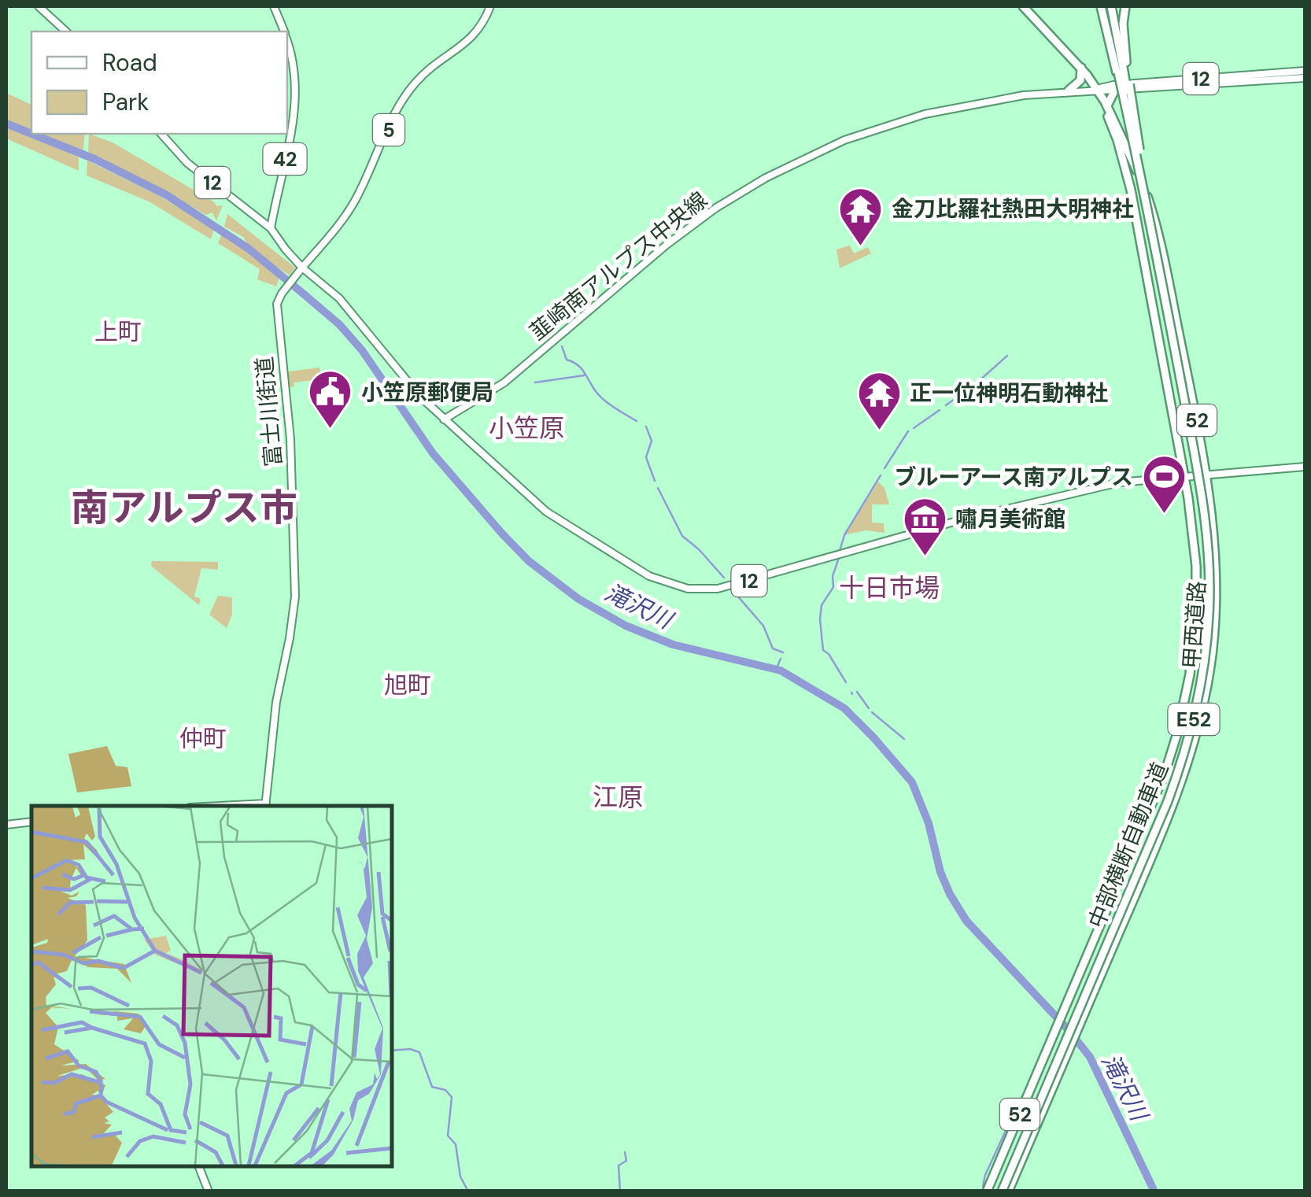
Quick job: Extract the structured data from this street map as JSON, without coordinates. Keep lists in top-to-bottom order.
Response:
{
  "streets": {
    "highway": [
      "52",
      "甲西道路",
      "E52",
      "中部横断自動車道"
    ],
    "main road": [
      "12",
      "5",
      "42",
      "韮崎南アルプス中央線",
      "富士川街道"
    ]
  },
  "crossings": [
    ["12", "5"],
    ["12", "42"],
    ["12", "韮崎南アルプス中央線"],
    ["12", "富士川街道"],
    ["12", "甲西道路"],
    ["5", "富士川街道"],
    ["韮崎南アルプス中央線", "甲西道路"]
  ],
  "districts": [
    "上町",
    "小笠原",
    "南アルプス市",
    "十日市場",
    "旭町",
    "仲町",
    "江原"
  ],
  "water": ["滝沢川"],
  "places": {
    "temple": ["金刀比羅社熱田大明神社", "正一位神明石動神社"],
    "public building": ["小笠原郵便局"],
    "sports": ["ブルーアース南アルプス"],
    "museum": ["嘯月美術館"]
  },
  "legend": ["Road", "Park"]
}
